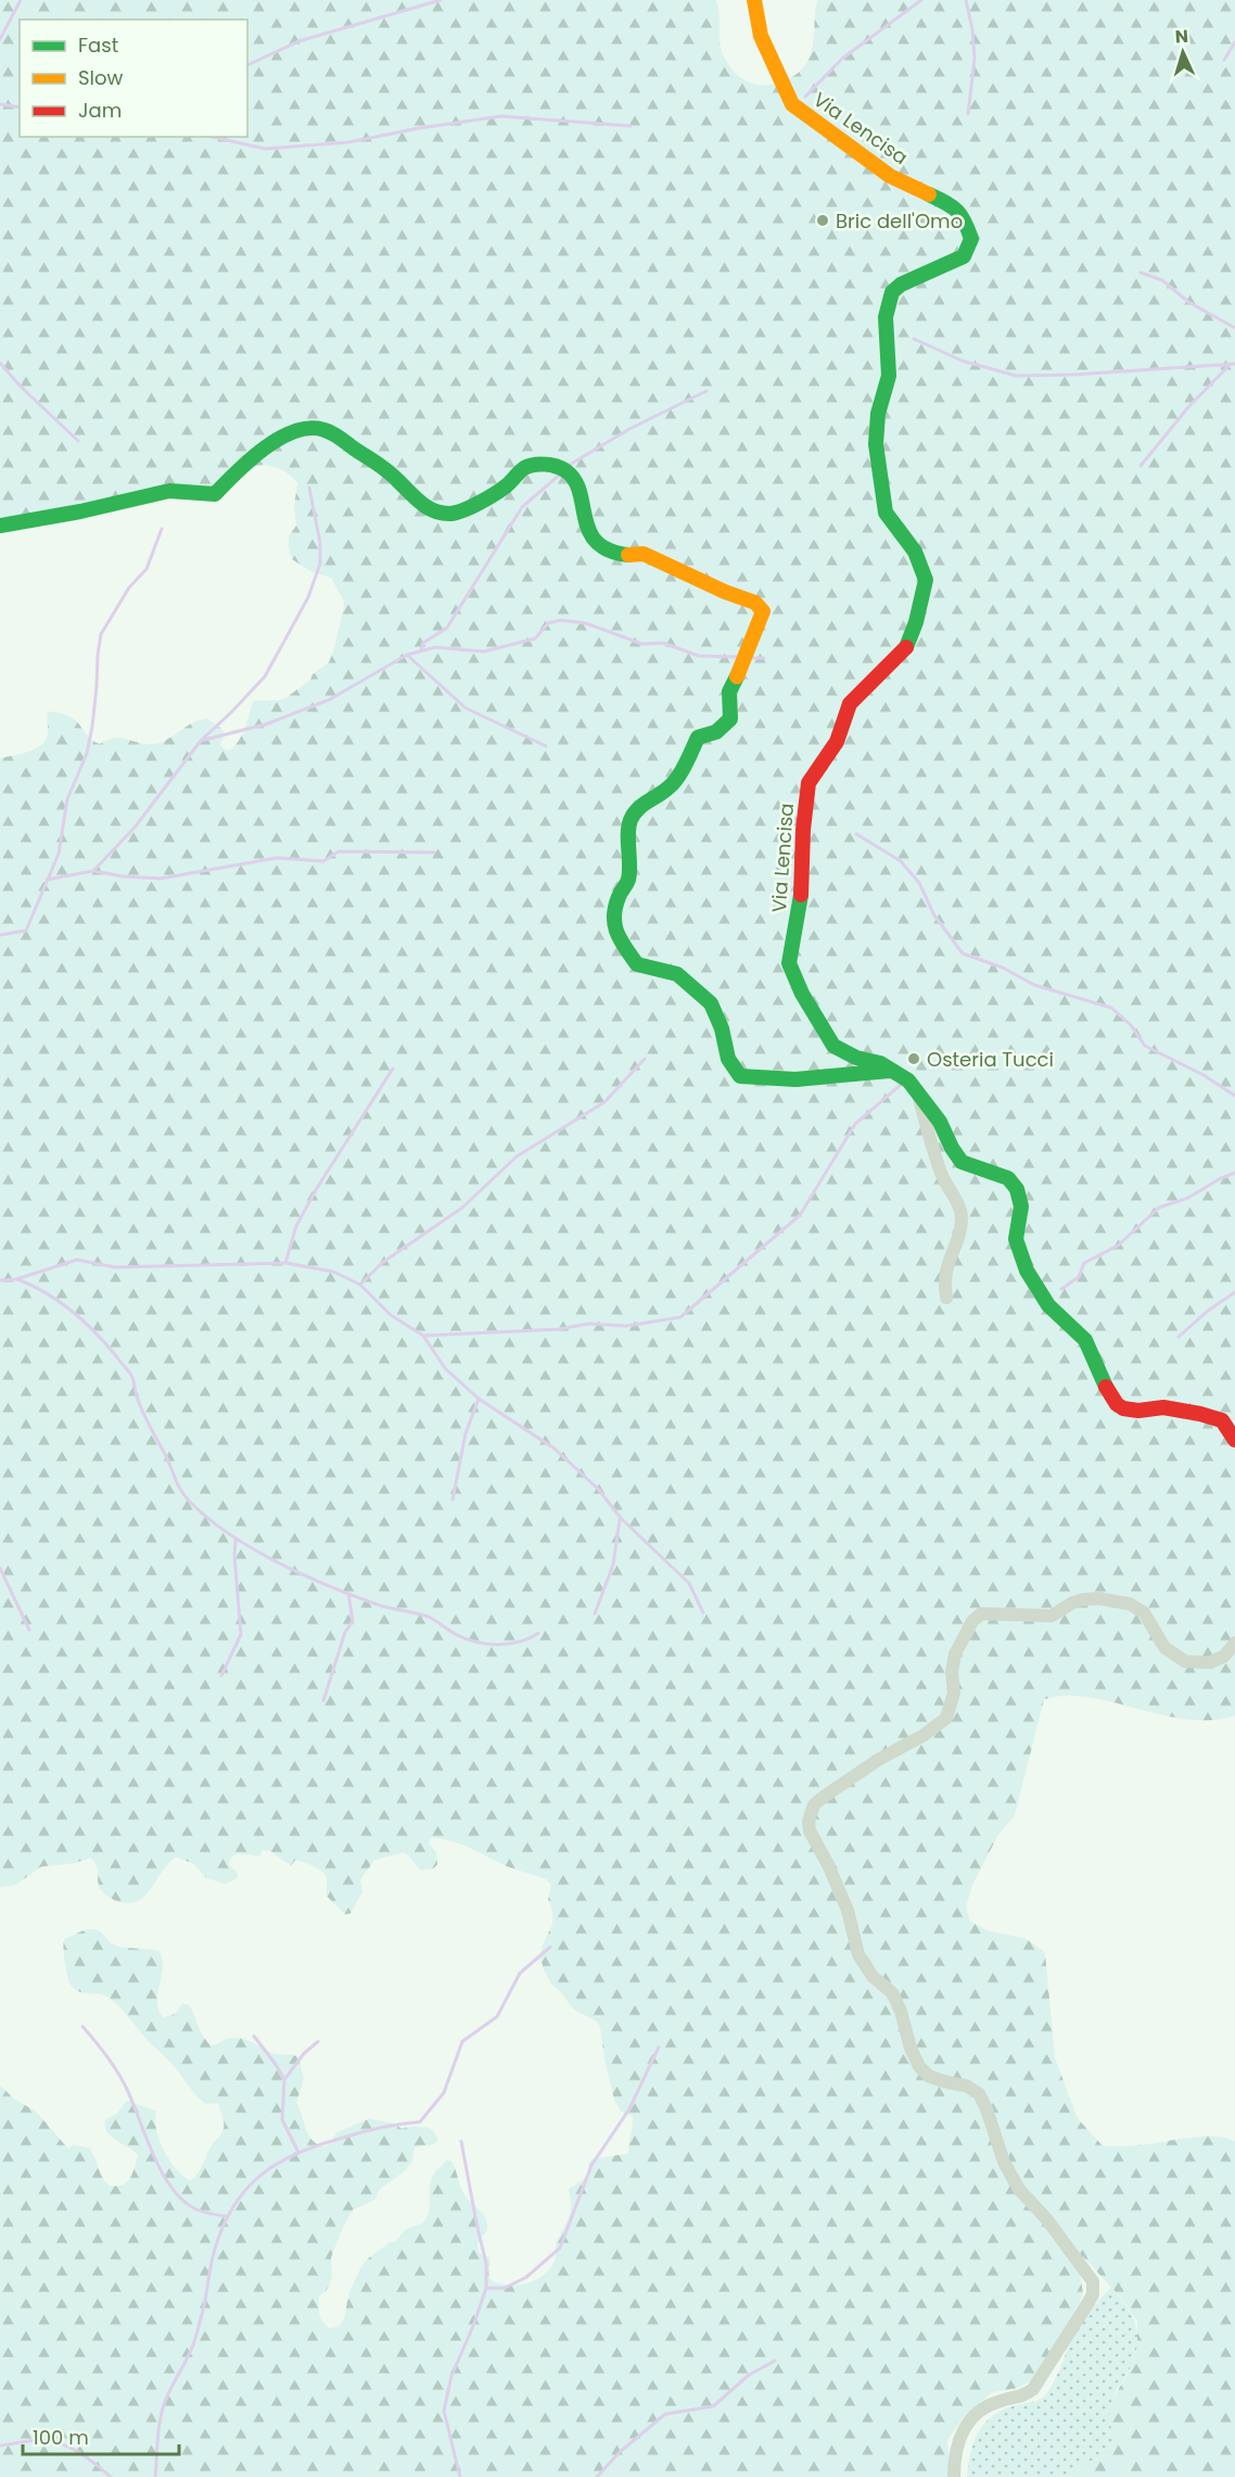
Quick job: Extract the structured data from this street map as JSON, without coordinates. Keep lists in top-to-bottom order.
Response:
{
  "streets": {
    "street": ["Via Lencisa"]
  },
  "places": ["Bric dell'Omo", "Osteria Tucci"],
  "legend": ["Fast", "Slow", "Jam"],
  "scale_bar": "100 m",
  "north": "top"
}
